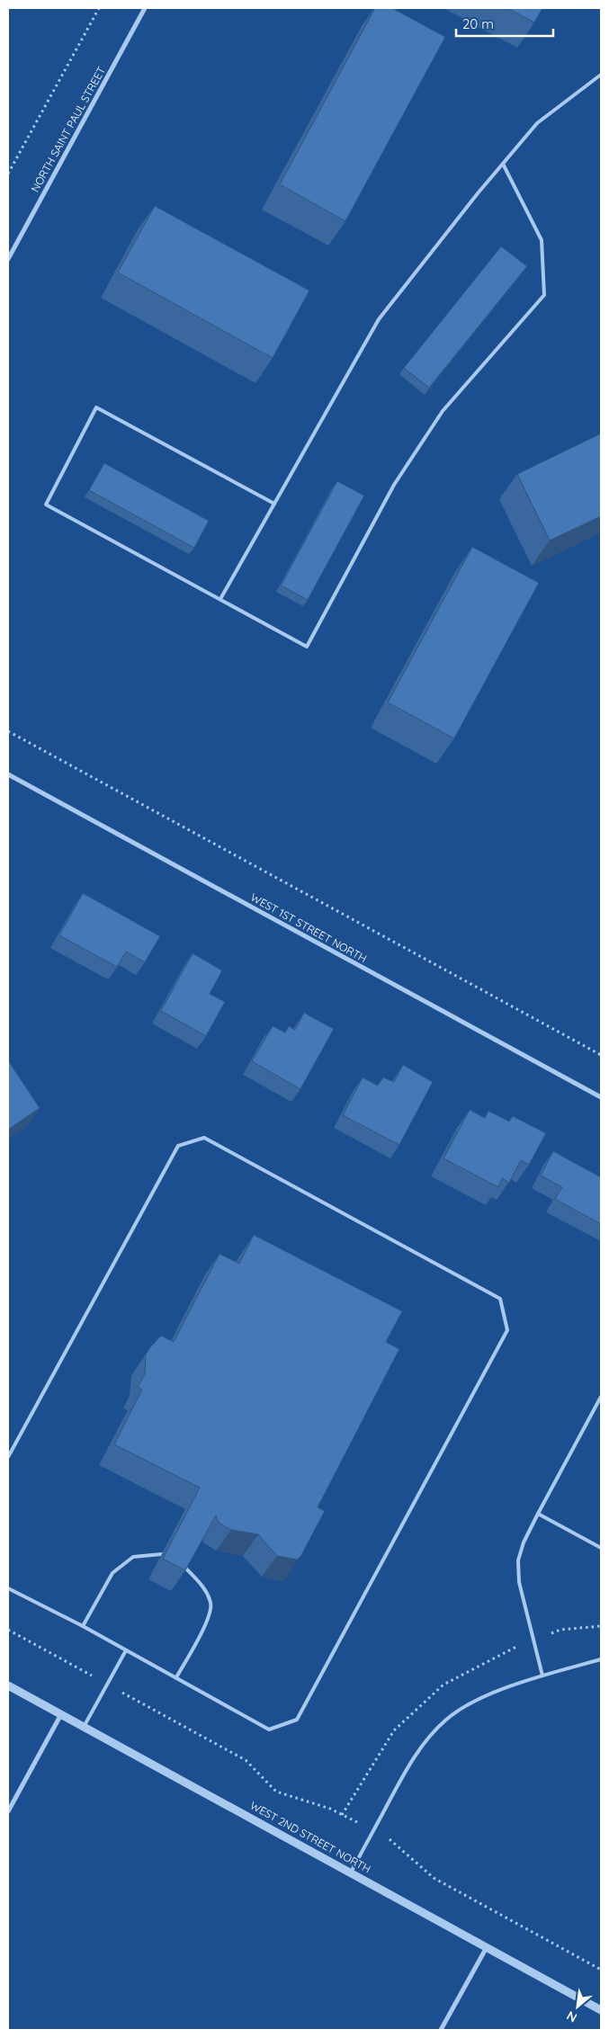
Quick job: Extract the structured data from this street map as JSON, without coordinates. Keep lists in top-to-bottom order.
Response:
{
  "streets": {
    "street": ["NORTH SAINT PAUL STREET", "WEST 1ST STREET NORTH", "WEST 2ND STREET NORTH"]
  },
  "scale_bar": "20 m",
  "north": "bottom left"
}
